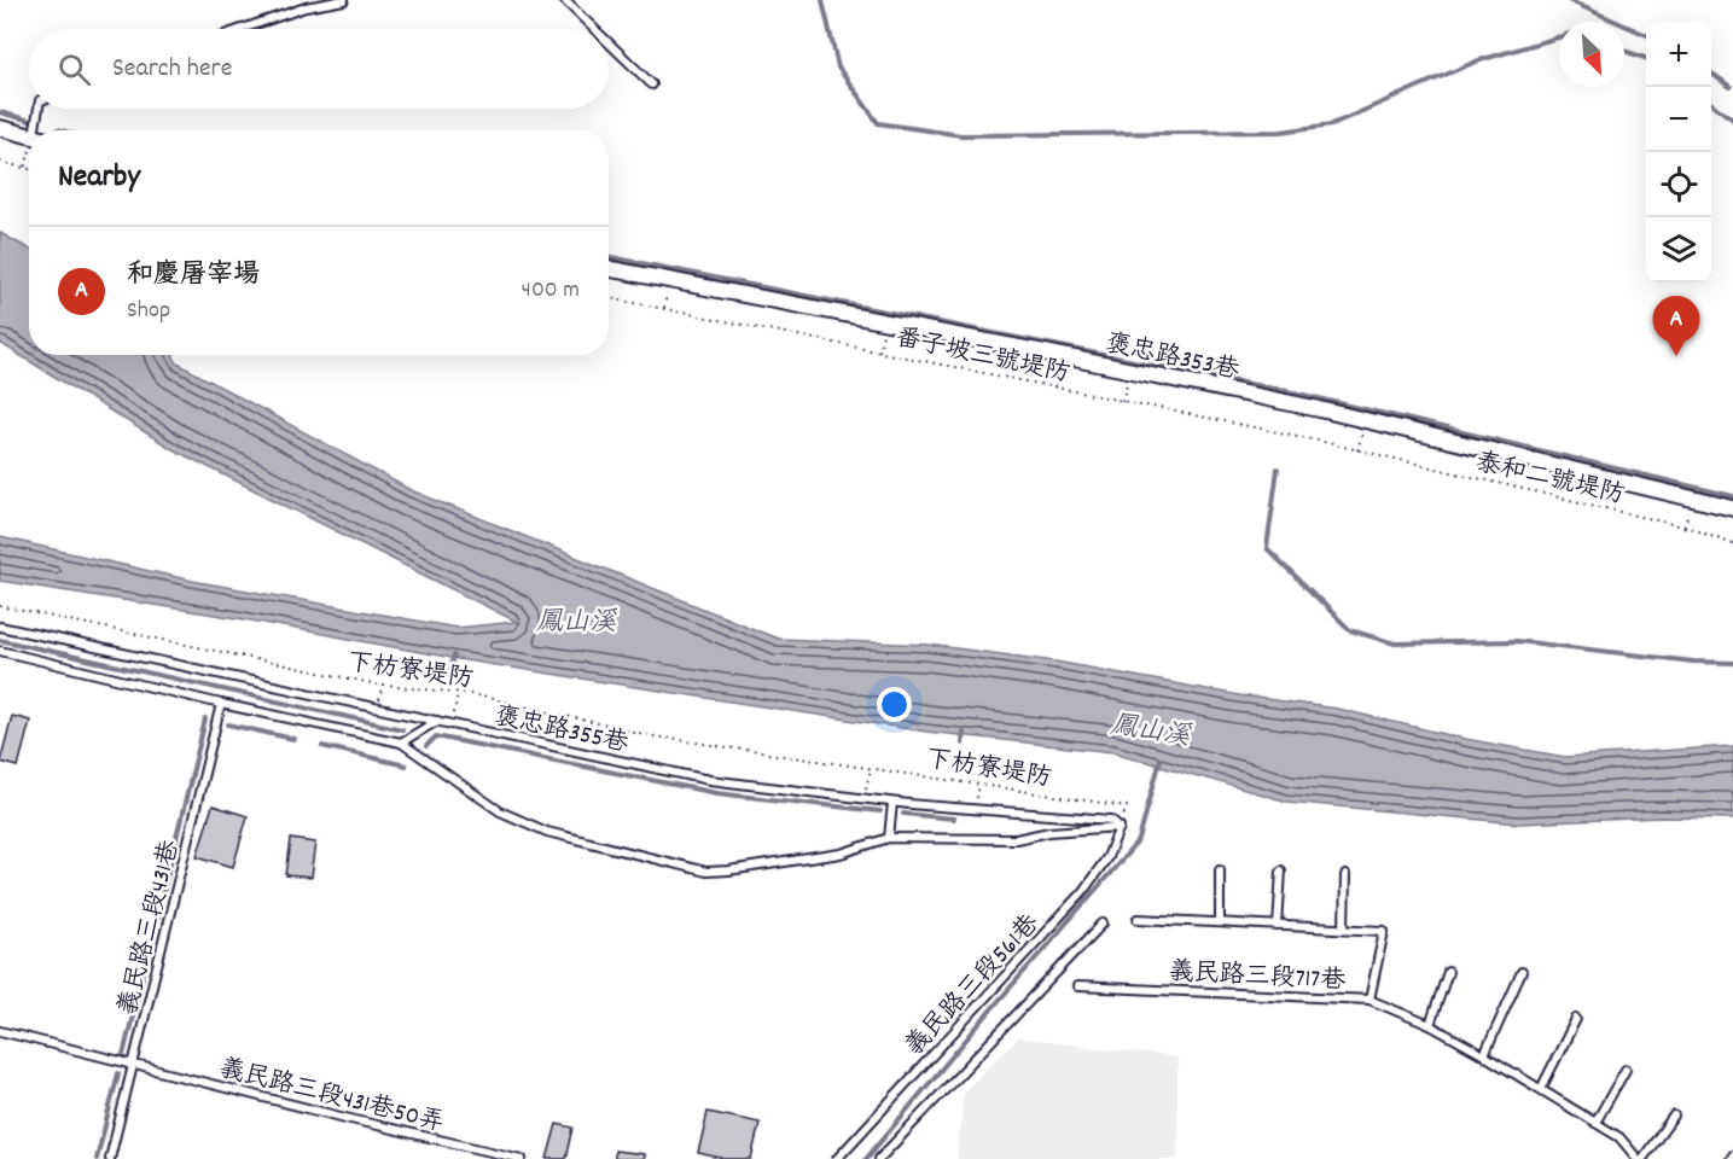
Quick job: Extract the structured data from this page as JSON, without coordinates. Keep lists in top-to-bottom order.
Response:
{
  "streets": {
    "street": ["褒忠路353巷"],
    "lane": [
      "褒忠路355巷",
      "義民路三段431巷",
      "義民路三段717巷",
      "義民路三段561巷",
      "義民路三段431巷50弄"
    ],
    "path": ["番子坡三號堤防", "泰和二號堤防", "下枋寮堤防"]
  },
  "crossings": [
    ["番子坡三號堤防", "泰和二號堤防"],
    ["下枋寮堤防", "褒忠路355巷"],
    ["下枋寮堤防", "義民路三段561巷"],
    ["褒忠路355巷", "義民路三段561巷"],
    ["義民路三段431巷", "義民路三段431巷50弄"]
  ],
  "water": ["鳳山溪"],
  "north": "bottom right",
  "page": {
    "map_buttons": ["+", "−"],
    "search": "Search here",
    "heading": "Nearby",
    "list": [
      {
        "mark": "A",
        "name": "和慶屠宰場",
        "note": "Shop",
        "value": "400 m"
      }
    ],
    "pins": "A"
  }
}
